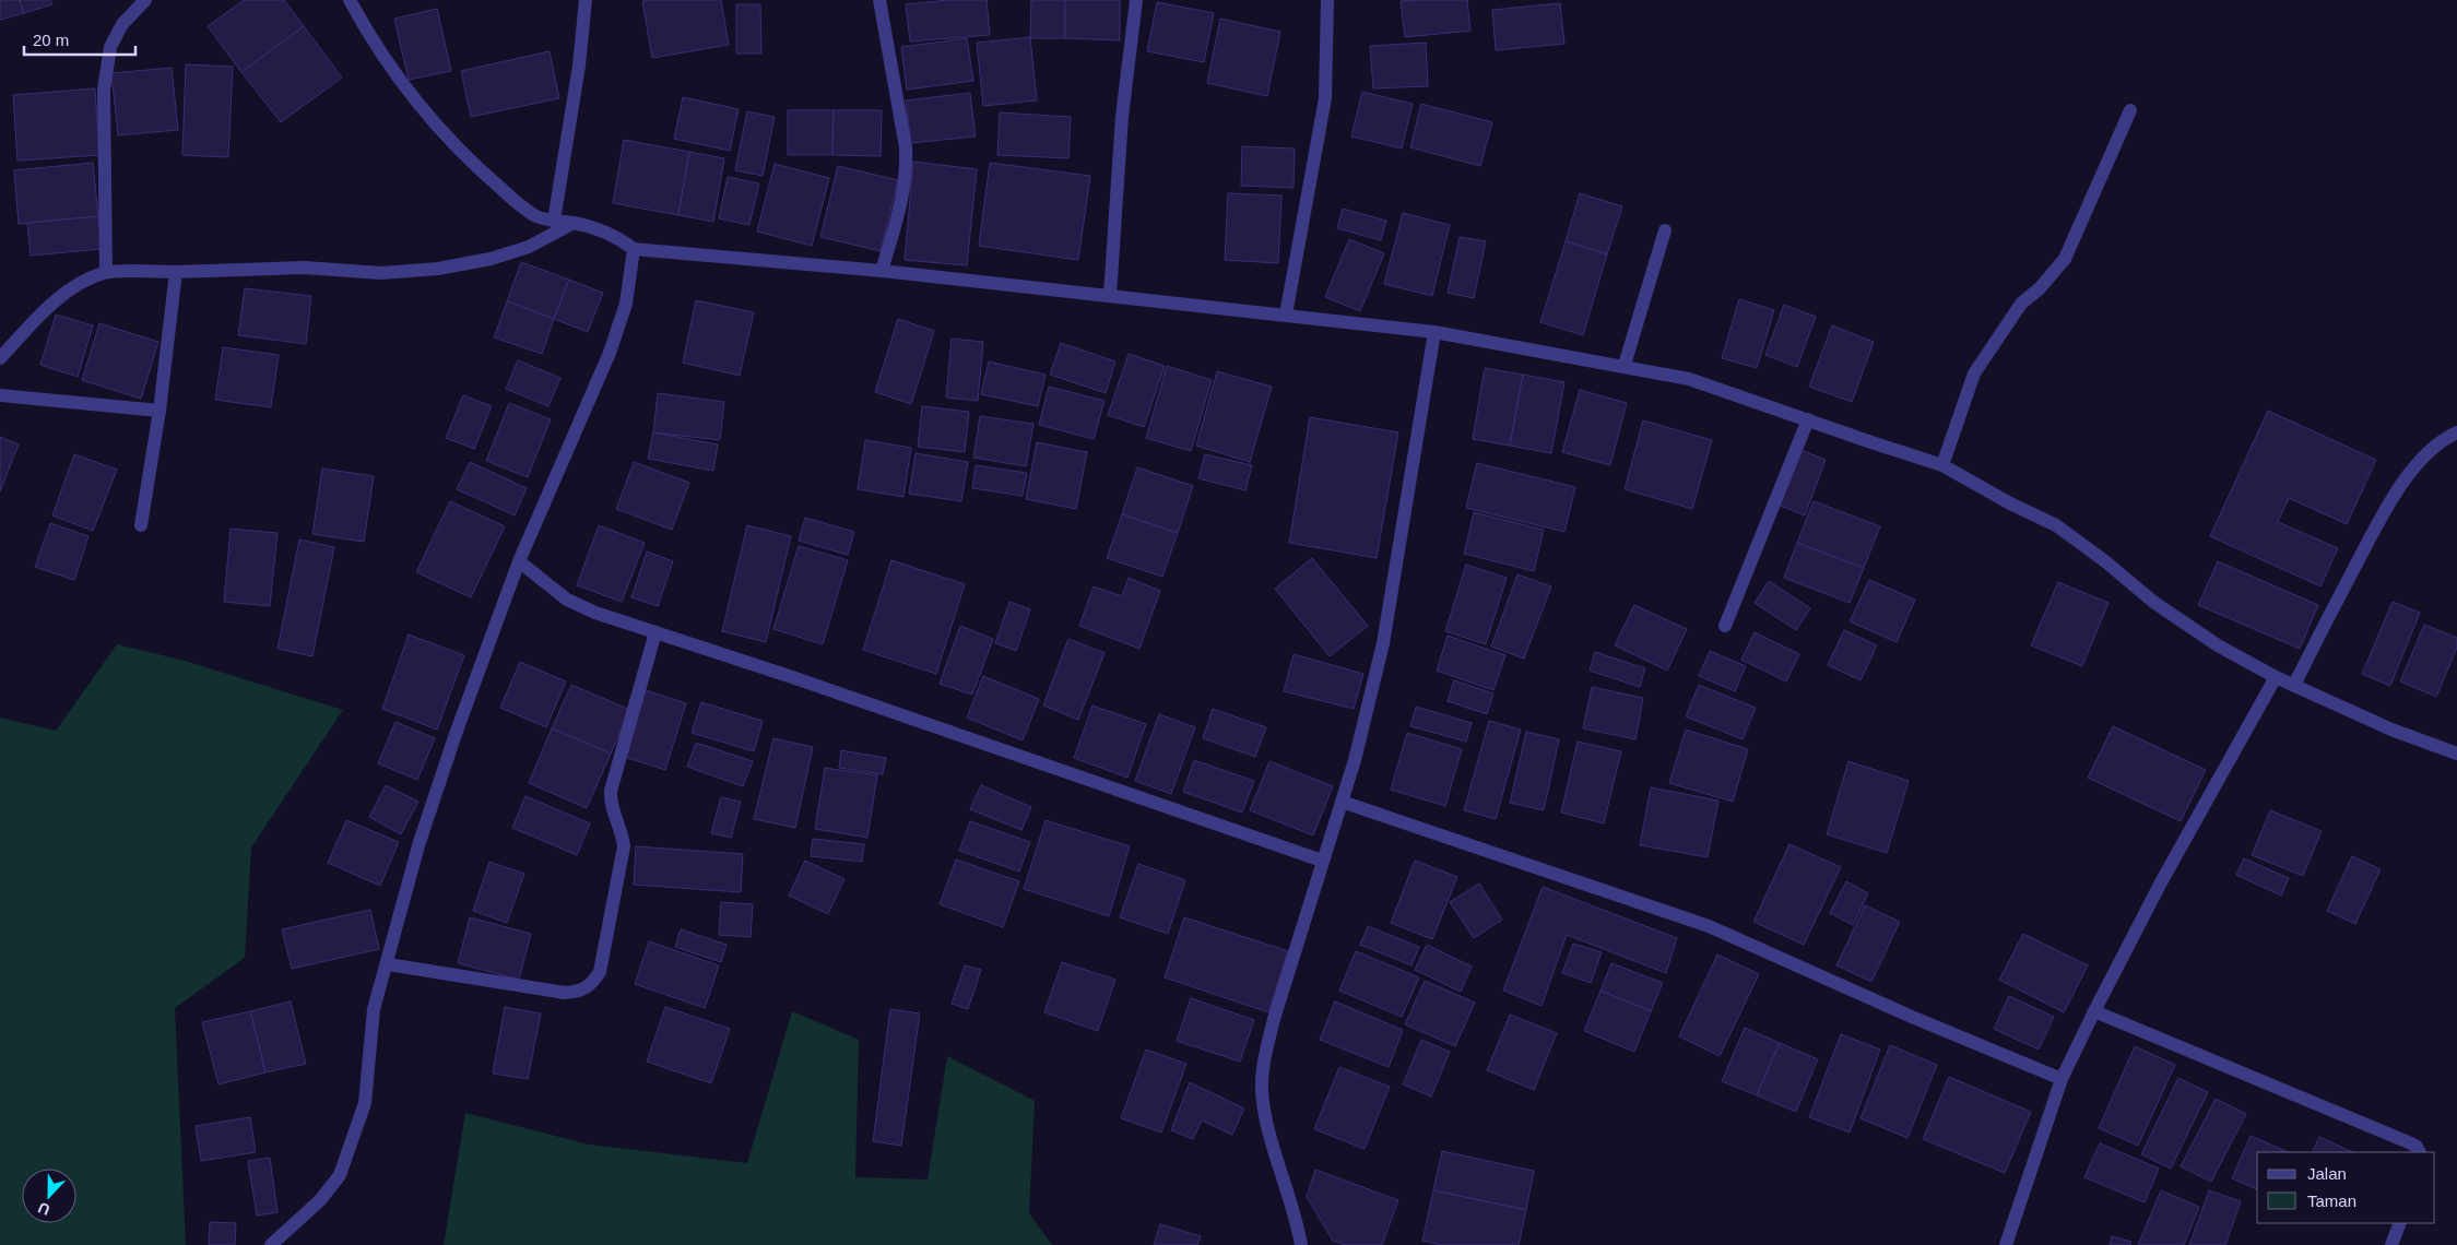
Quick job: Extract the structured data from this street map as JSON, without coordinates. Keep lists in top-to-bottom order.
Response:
{
  "legend": ["Jalan", "Taman"],
  "scale_bar": "20 m",
  "north": "bottom"
}
